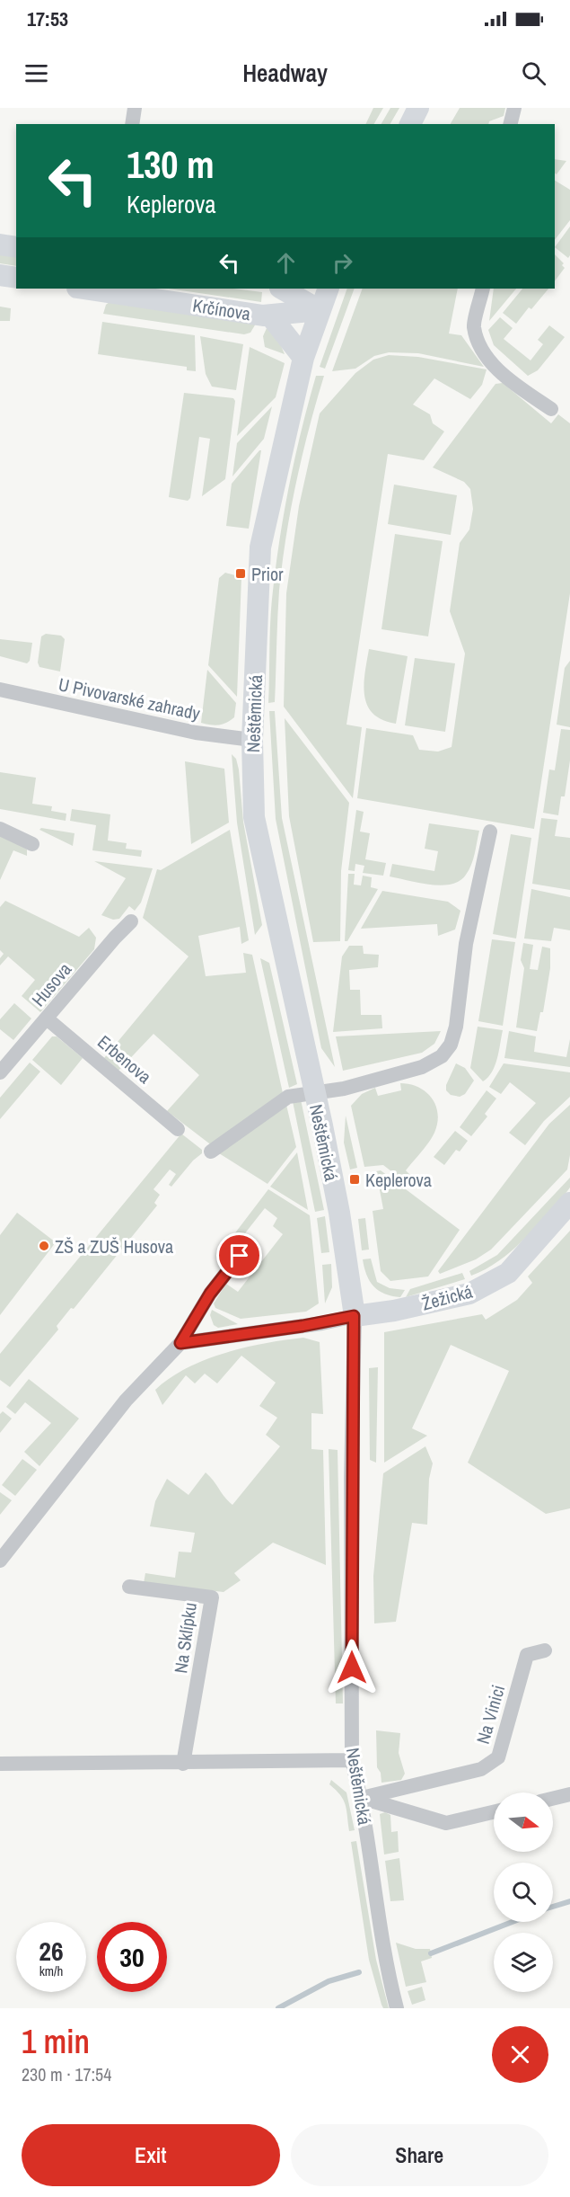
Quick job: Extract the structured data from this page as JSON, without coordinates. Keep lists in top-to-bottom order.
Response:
{
  "streets": {
    "street": [
      "Krčínova",
      "U Pivovarské zahrady",
      "Neštěmická",
      "Husova",
      "Erbenova",
      "Žežická",
      "Na Sklípku",
      "Na Vinici"
    ]
  },
  "crossings": [
    ["Krčínova", "Neštěmická"],
    ["U Pivovarské zahrady", "Neštěmická"],
    ["Neštěmická", "Žežická"],
    ["Neštěmická", "Na Vinici"],
    ["Husova", "Erbenova"]
  ],
  "places": {
    "transit": ["Prior", "Keplerova"],
    "other": ["ZŠ a ZUŠ Husova"]
  },
  "north": "right",
  "page": {
    "status": "17:53",
    "header": "Headway",
    "turn": ["130 m", "Keplerova"],
    "speed": "26 km/h",
    "limit": "30",
    "heading": ["1 min", "230 m · 17:54"],
    "buttons": ["Exit", "Share"]
  }
}
